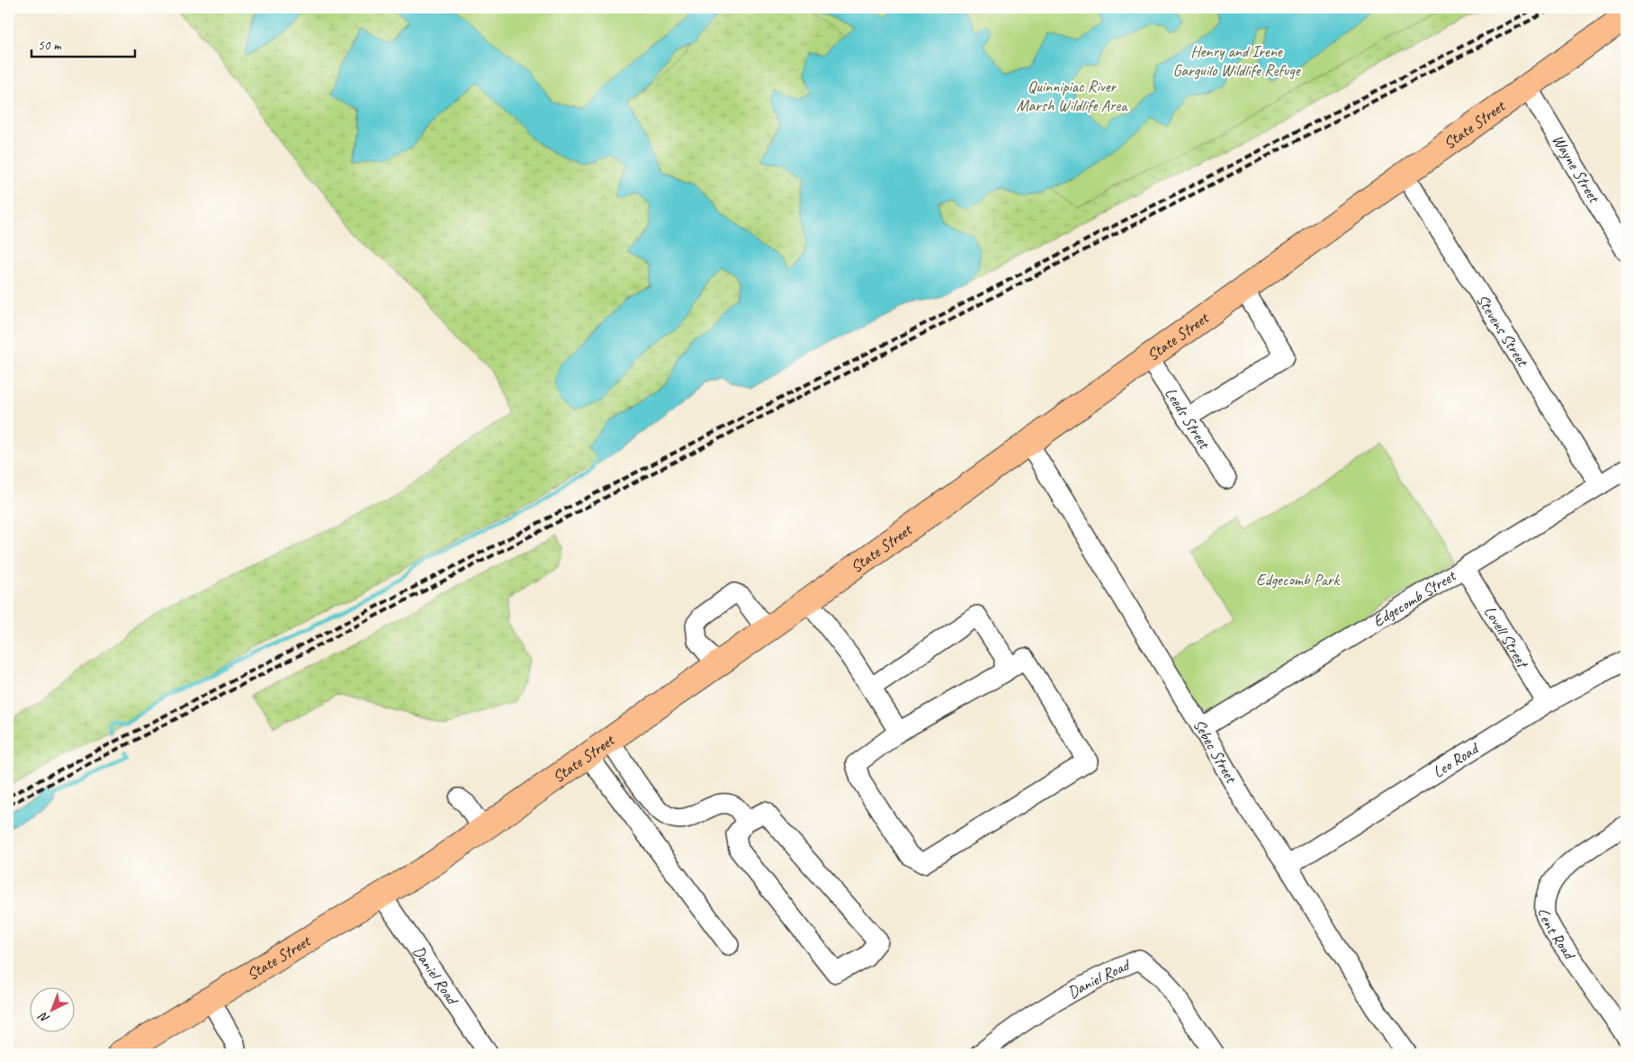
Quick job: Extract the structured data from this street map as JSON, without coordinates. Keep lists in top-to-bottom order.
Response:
{
  "streets": {
    "main road": ["State Street"],
    "street": [
      "Wayne Street",
      "Stevens Street",
      "Leeds Street",
      "Edgecomb Street",
      "Lovell Street",
      "Sebec Street",
      "Leo Road",
      "Lent Road",
      "Daniel Road"
    ]
  },
  "crossings": [
    ["State Street", "Wayne Street"],
    ["State Street", "Stevens Street"],
    ["State Street", "Leeds Street"],
    ["State Street", "Sebec Street"],
    ["State Street", "Daniel Road"],
    ["Stevens Street", "Edgecomb Street"],
    ["Edgecomb Street", "Lovell Street"],
    ["Edgecomb Street", "Sebec Street"],
    ["Lovell Street", "Leo Road"],
    ["Sebec Street", "Leo Road"]
  ],
  "parks": ["Henry and Irene Garguilo Wildlife Refuge", "Quinnipiac River Marsh Wildlife Area", "Edgecomb Park"],
  "scale_bar": "50 m",
  "north": "bottom left"
}
